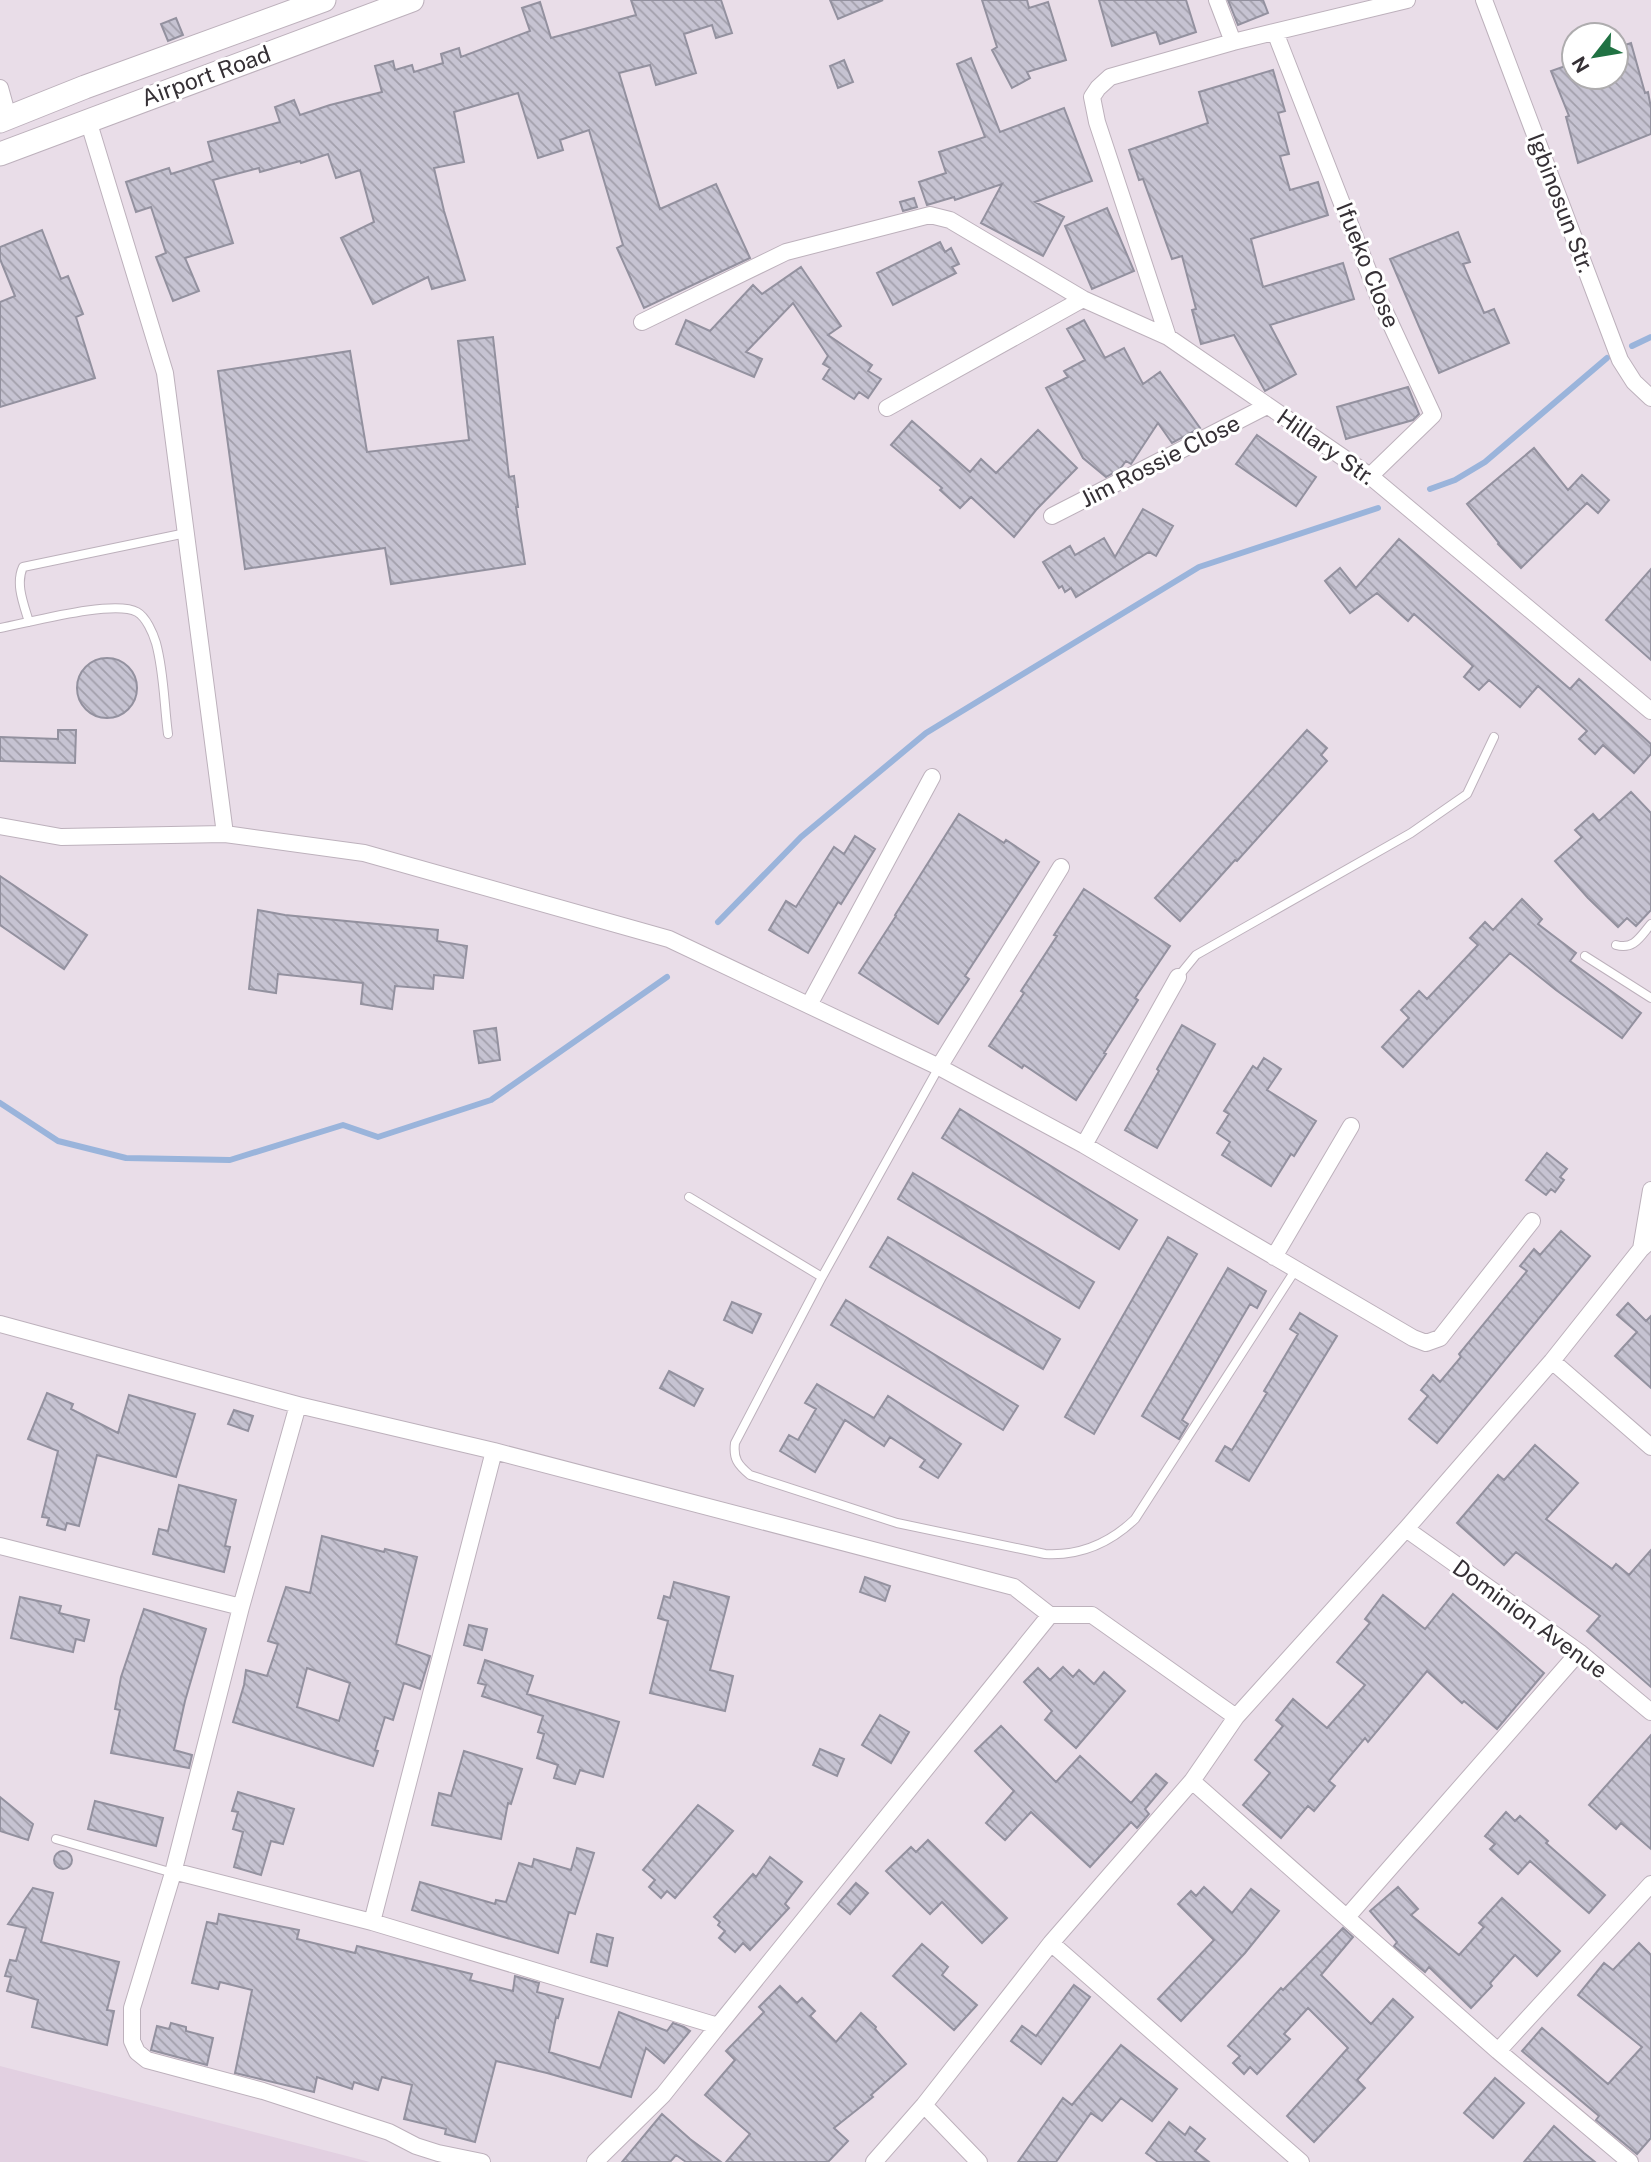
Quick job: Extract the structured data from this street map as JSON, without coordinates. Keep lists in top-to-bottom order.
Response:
{
  "streets": {
    "main road": ["Airport Road"],
    "street": [
      "Igbinosun Str.",
      "Ifueko Close",
      "Hillary Str.",
      "Jim Rossie Close",
      "Dominion Avenue"
    ]
  },
  "crossings": [
    ["Ifueko Close", "Hillary Str."],
    ["Hillary Str.", "Jim Rossie Close"]
  ],
  "north": "bottom left"
}
